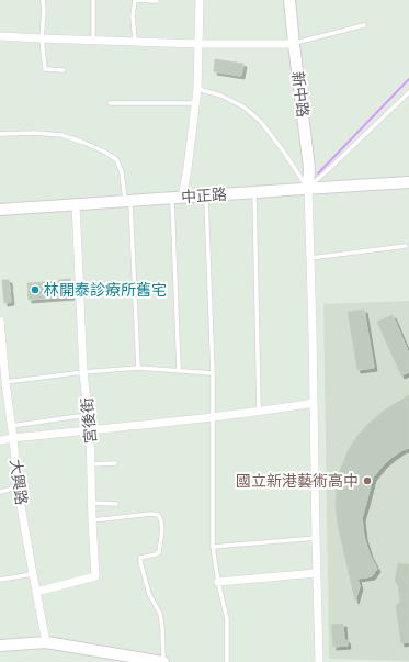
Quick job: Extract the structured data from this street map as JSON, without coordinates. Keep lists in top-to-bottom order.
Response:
{
  "streets": {
    "main road": ["新中路", "中正路"],
    "street": ["宮後街", "大興路"]
  },
  "crossings": [
    ["新中路", "中正路"],
    ["中正路", "宮後街"],
    ["宮後街", "大興路"]
  ],
  "places": ["林開泰診療所舊宅", "國立新港藝術高中"]
}
